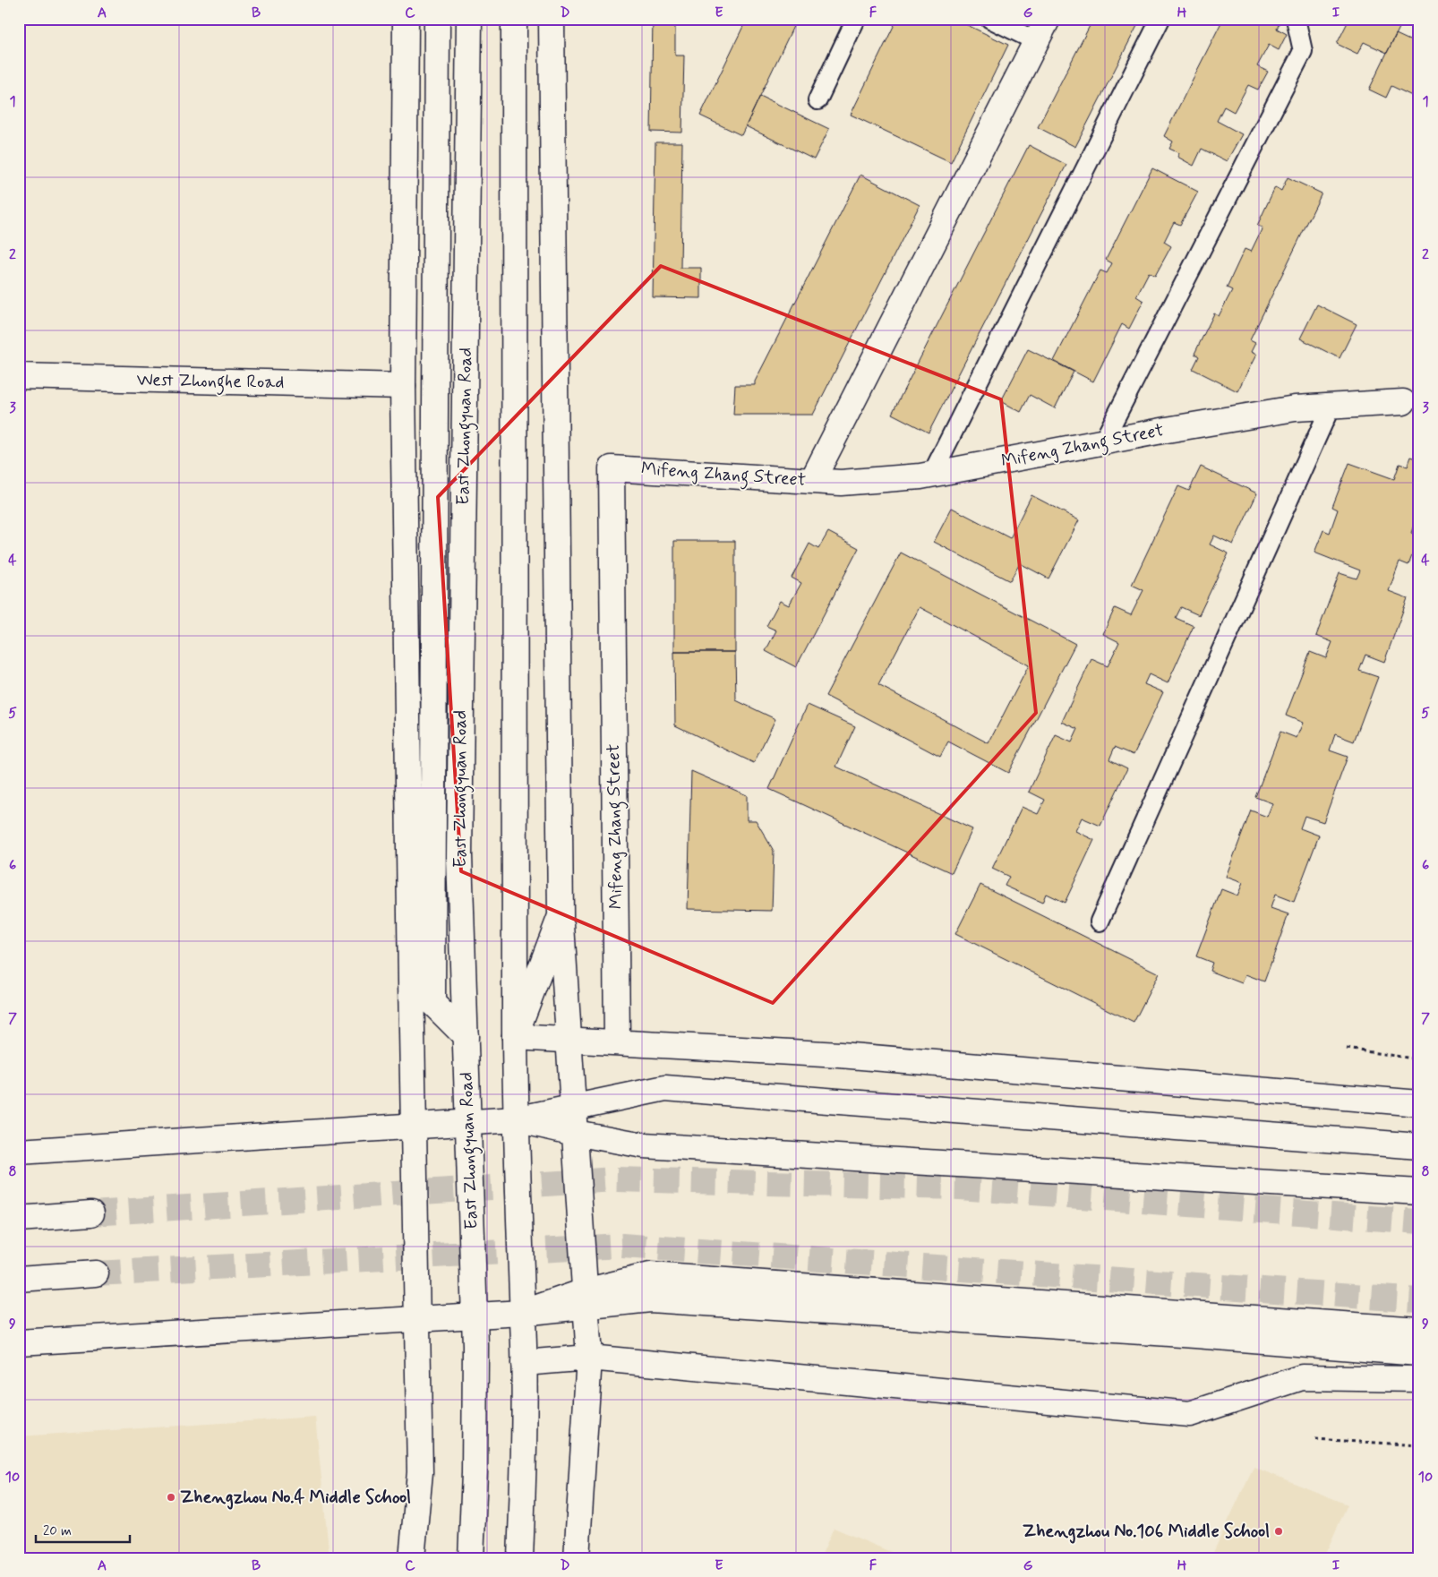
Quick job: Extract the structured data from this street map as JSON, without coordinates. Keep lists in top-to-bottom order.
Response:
{
  "streets": {
    "main road": ["West Zhonghe Road", "East Zhongyuan Road", "Mifeng Zhang Street"]
  },
  "places": ["Zhengzhou No.4 Middle School", "Zhengzhou No.106 Middle School"],
  "scale_bar": "20 m",
  "grid": {
    "columns": [
      "A",
      "B",
      "C",
      "D",
      "E",
      "F",
      "G",
      "H",
      "I"
    ],
    "rows": [
      "1",
      "2",
      "3",
      "4",
      "5",
      "6",
      "7",
      "8",
      "9",
      "10"
    ]
  }
}
